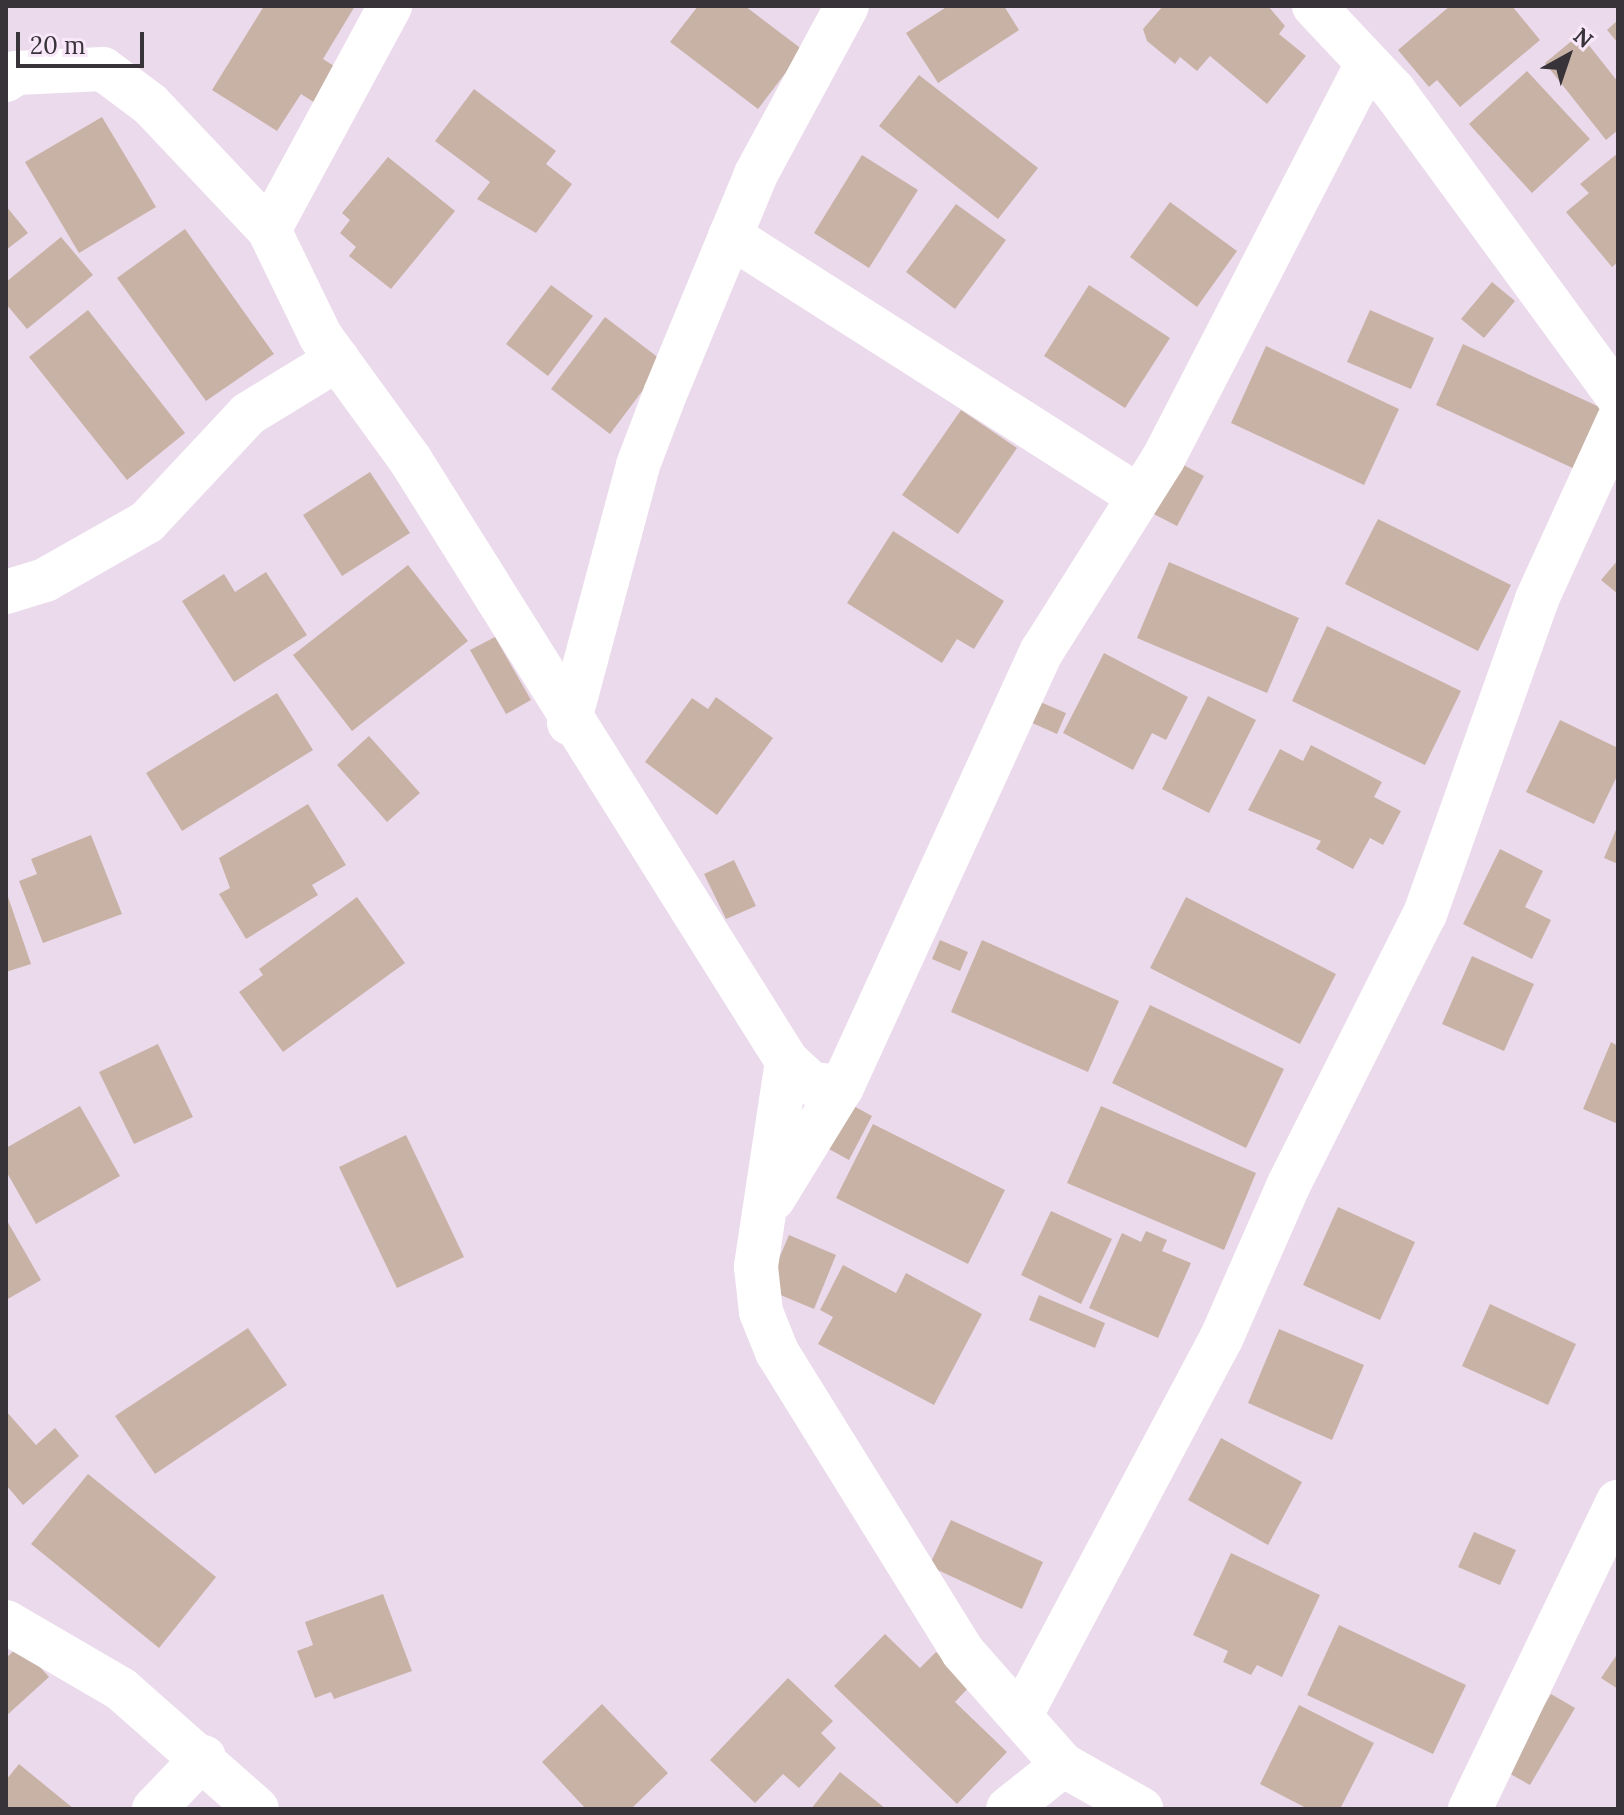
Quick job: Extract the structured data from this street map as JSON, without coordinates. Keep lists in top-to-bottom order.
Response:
{
  "scale_bar": "20 m",
  "north": "top right"
}
